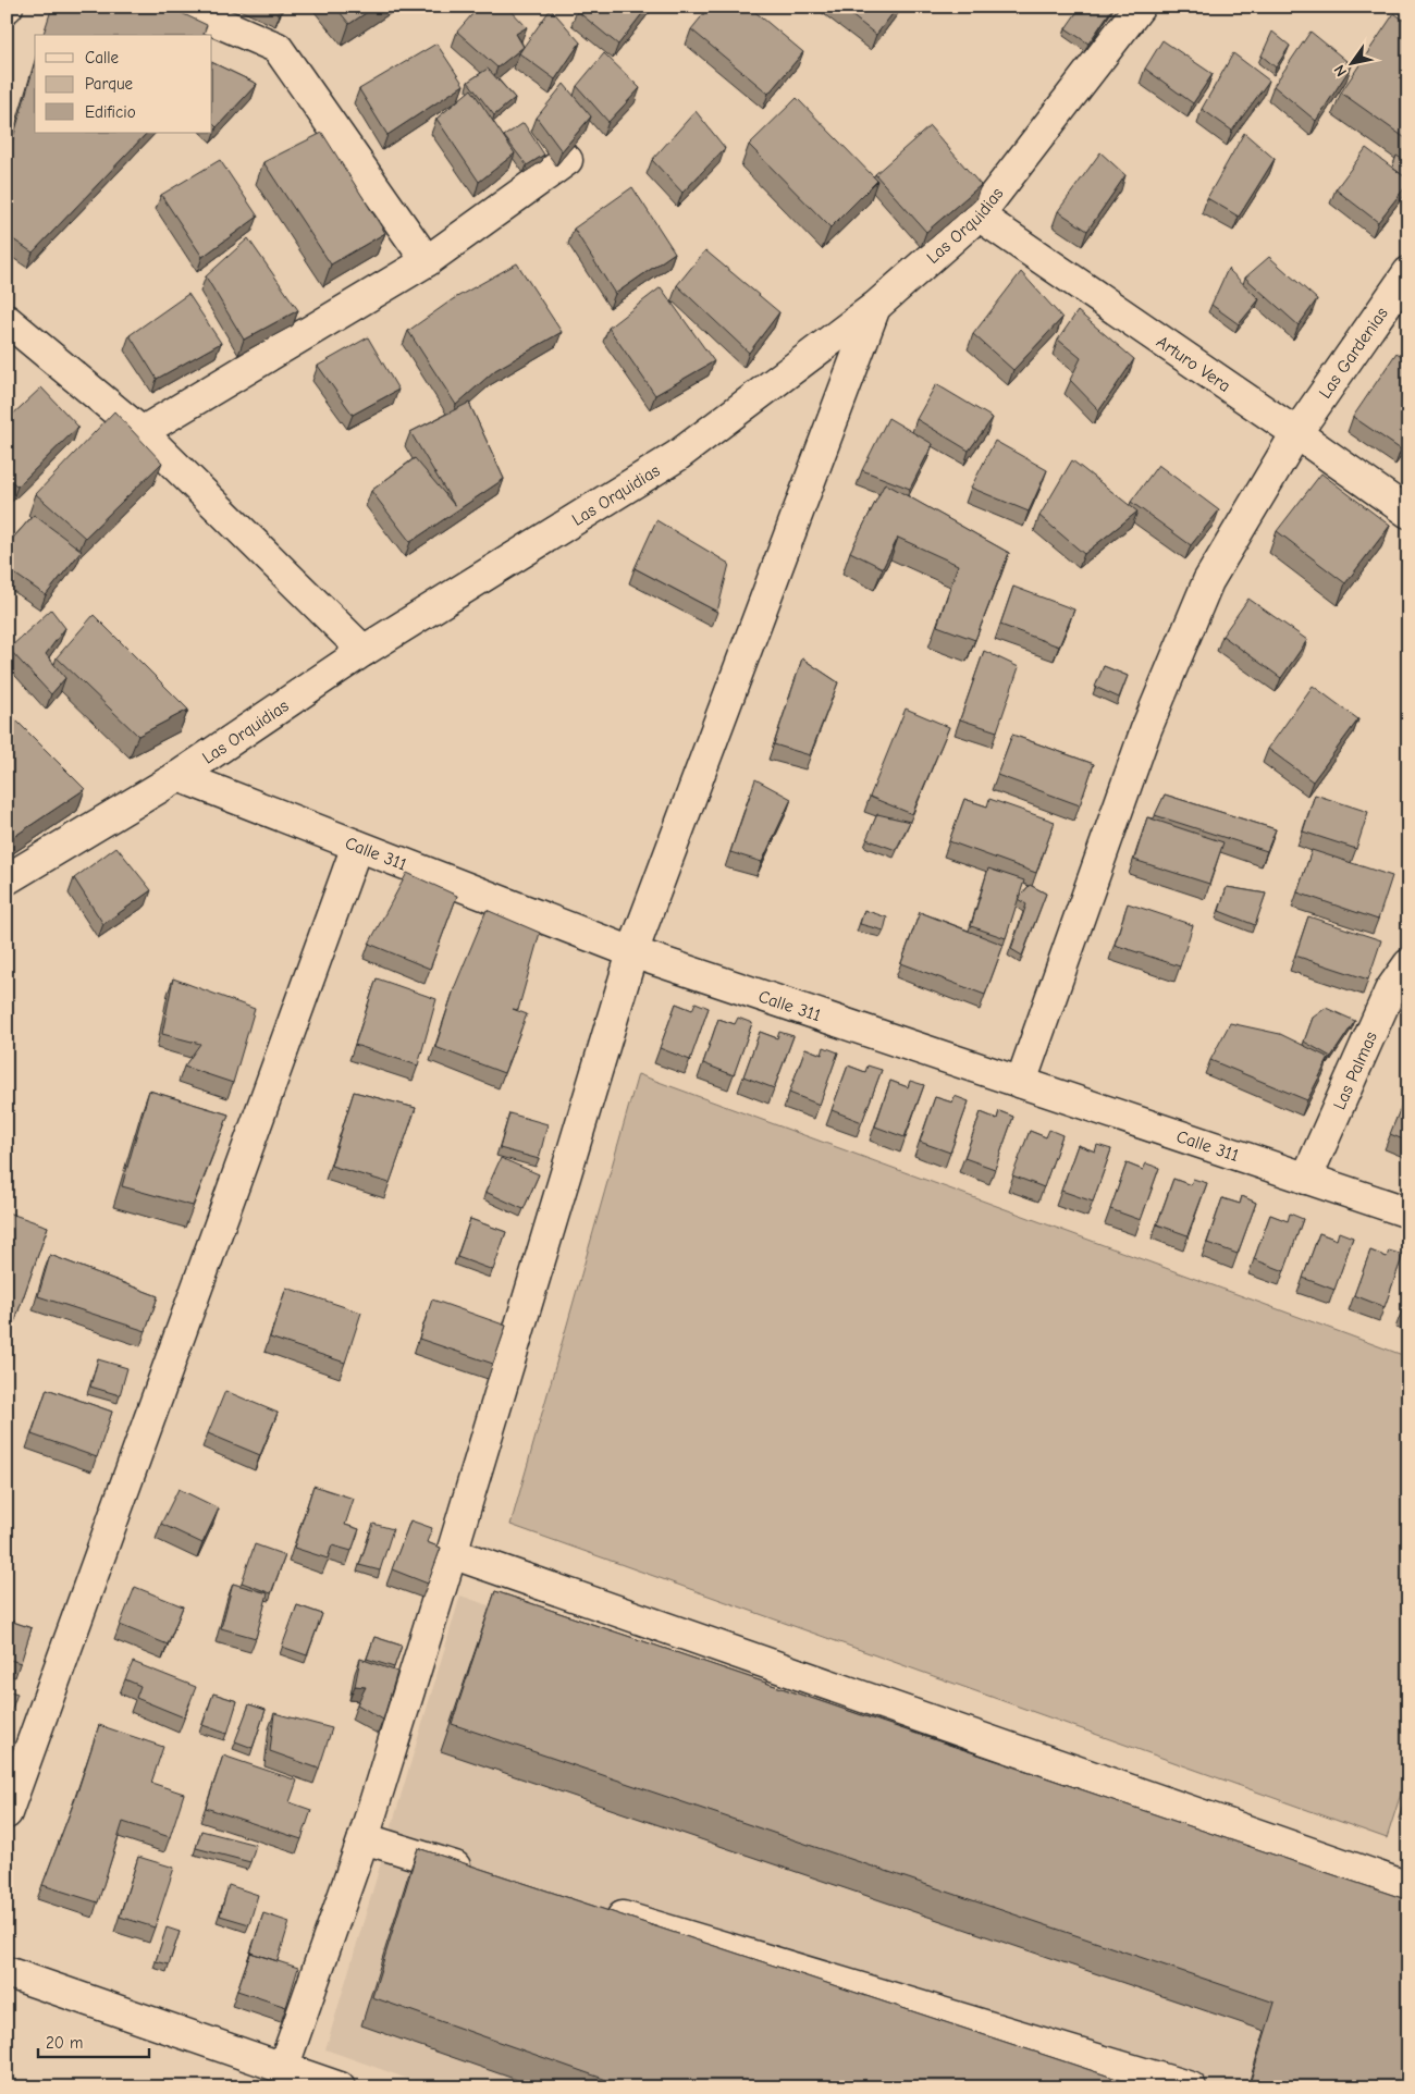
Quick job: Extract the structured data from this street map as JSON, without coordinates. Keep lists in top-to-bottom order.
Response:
{
  "streets": {
    "street": [
      "Las Orquidias",
      "Las Gardenias",
      "Arturo Vera",
      "Calle 311",
      "Las Palmas"
    ]
  },
  "crossings": [
    ["Las Orquidias", "Arturo Vera"],
    ["Las Orquidias", "Calle 311"],
    ["Las Gardenias", "Arturo Vera"],
    ["Las Gardenias", "Calle 311"],
    ["Calle 311", "Las Palmas"]
  ],
  "legend": ["Calle", "Parque", "Edificio"],
  "scale_bar": "20 m",
  "north": "bottom left"
}
